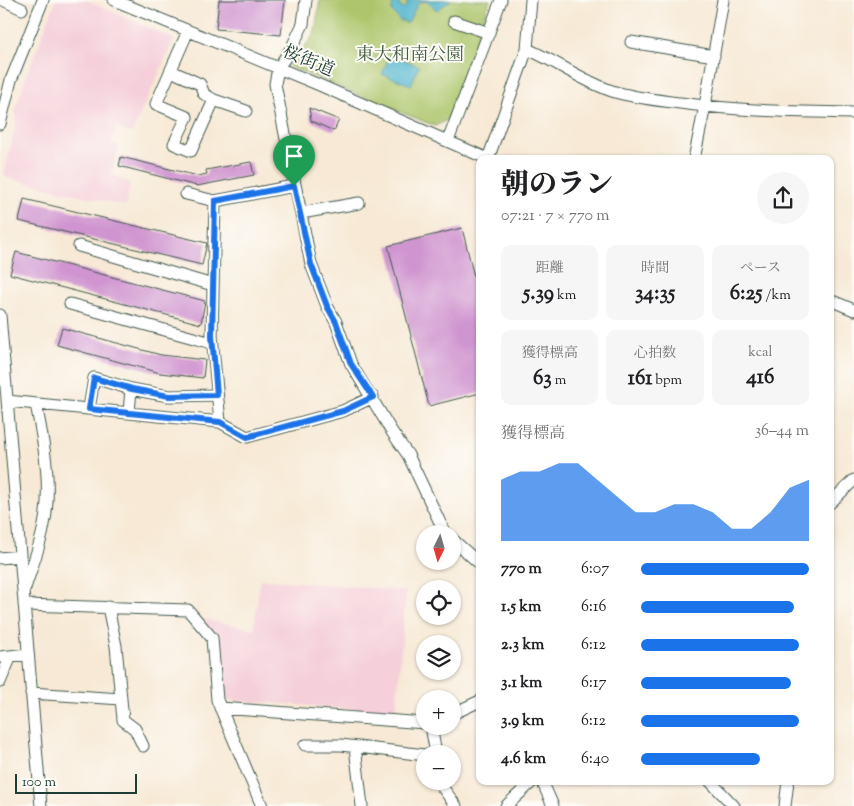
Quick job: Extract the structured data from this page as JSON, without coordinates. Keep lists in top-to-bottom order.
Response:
{
  "streets": {
    "street": ["桜街道"]
  },
  "parks": ["東大和南公園"],
  "scale_bar": "100 m",
  "north": "bottom",
  "page": {
    "heading": ["朝のラン", "07:21 · 7 × 770 m"],
    "stats": [
      ["距離", "5.39 km"],
      ["時間", "34:35"],
      ["ペース", "6:25 /km"],
      ["獲得標高", "63 m"],
      ["心拍数", "161 bpm"],
      ["kcal", "416"]
    ],
    "chart": ["獲得標高", "36–44 m"],
    "map_buttons": ["+", "−"],
    "list": [
      {
        "name": "770 m",
        "note": "6:07"
      },
      {
        "name": "1.5 km",
        "note": "6:16"
      },
      {
        "name": "2.3 km",
        "note": "6:12"
      },
      {
        "name": "3.1 km",
        "note": "6:17"
      },
      {
        "name": "3.9 km",
        "note": "6:12"
      },
      {
        "name": "4.6 km",
        "note": "6:40"
      }
    ],
    "scale": "100 m"
  }
}
